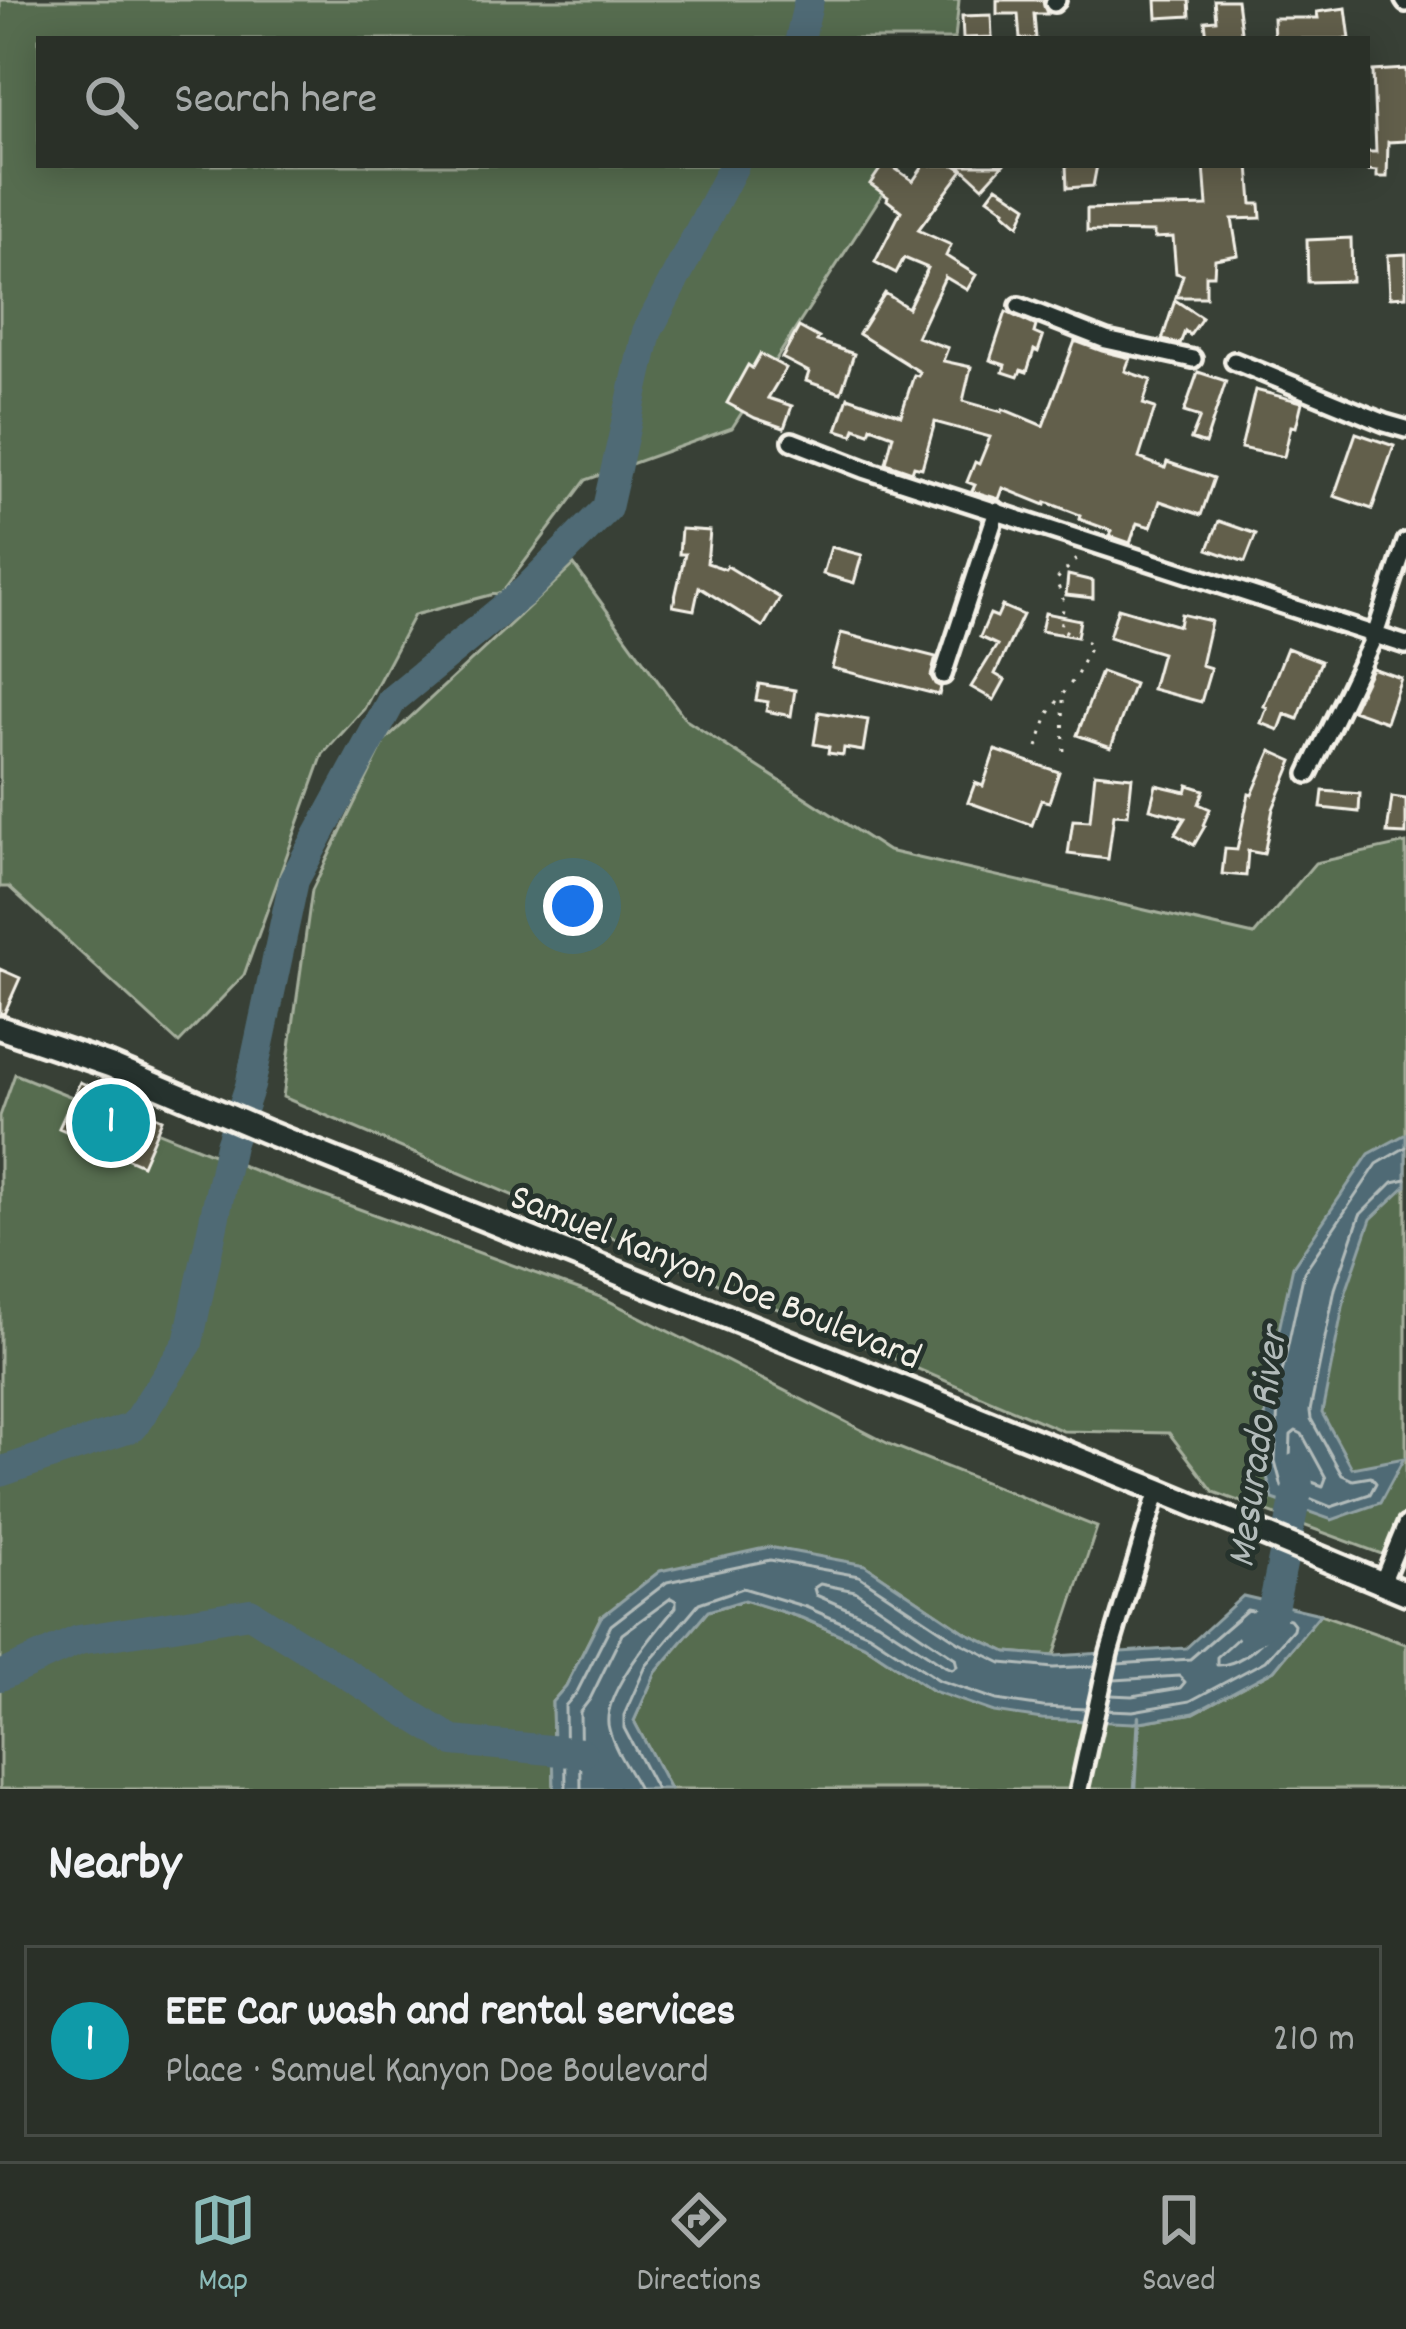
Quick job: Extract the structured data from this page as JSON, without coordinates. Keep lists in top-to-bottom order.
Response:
{
  "streets": {
    "street": ["Samuel Kanyon Doe Boulevard"]
  },
  "water": ["Mesurado River"],
  "page": {
    "search": "Search here",
    "pins": "1",
    "heading": "Nearby",
    "list": [
      {
        "mark": "1",
        "name": "EEE Car wash and rental services",
        "note": "Place · Samuel Kanyon Doe Boulevard",
        "value": "210 m"
      }
    ],
    "nav": ["Map", "Directions", "Saved"]
  }
}
